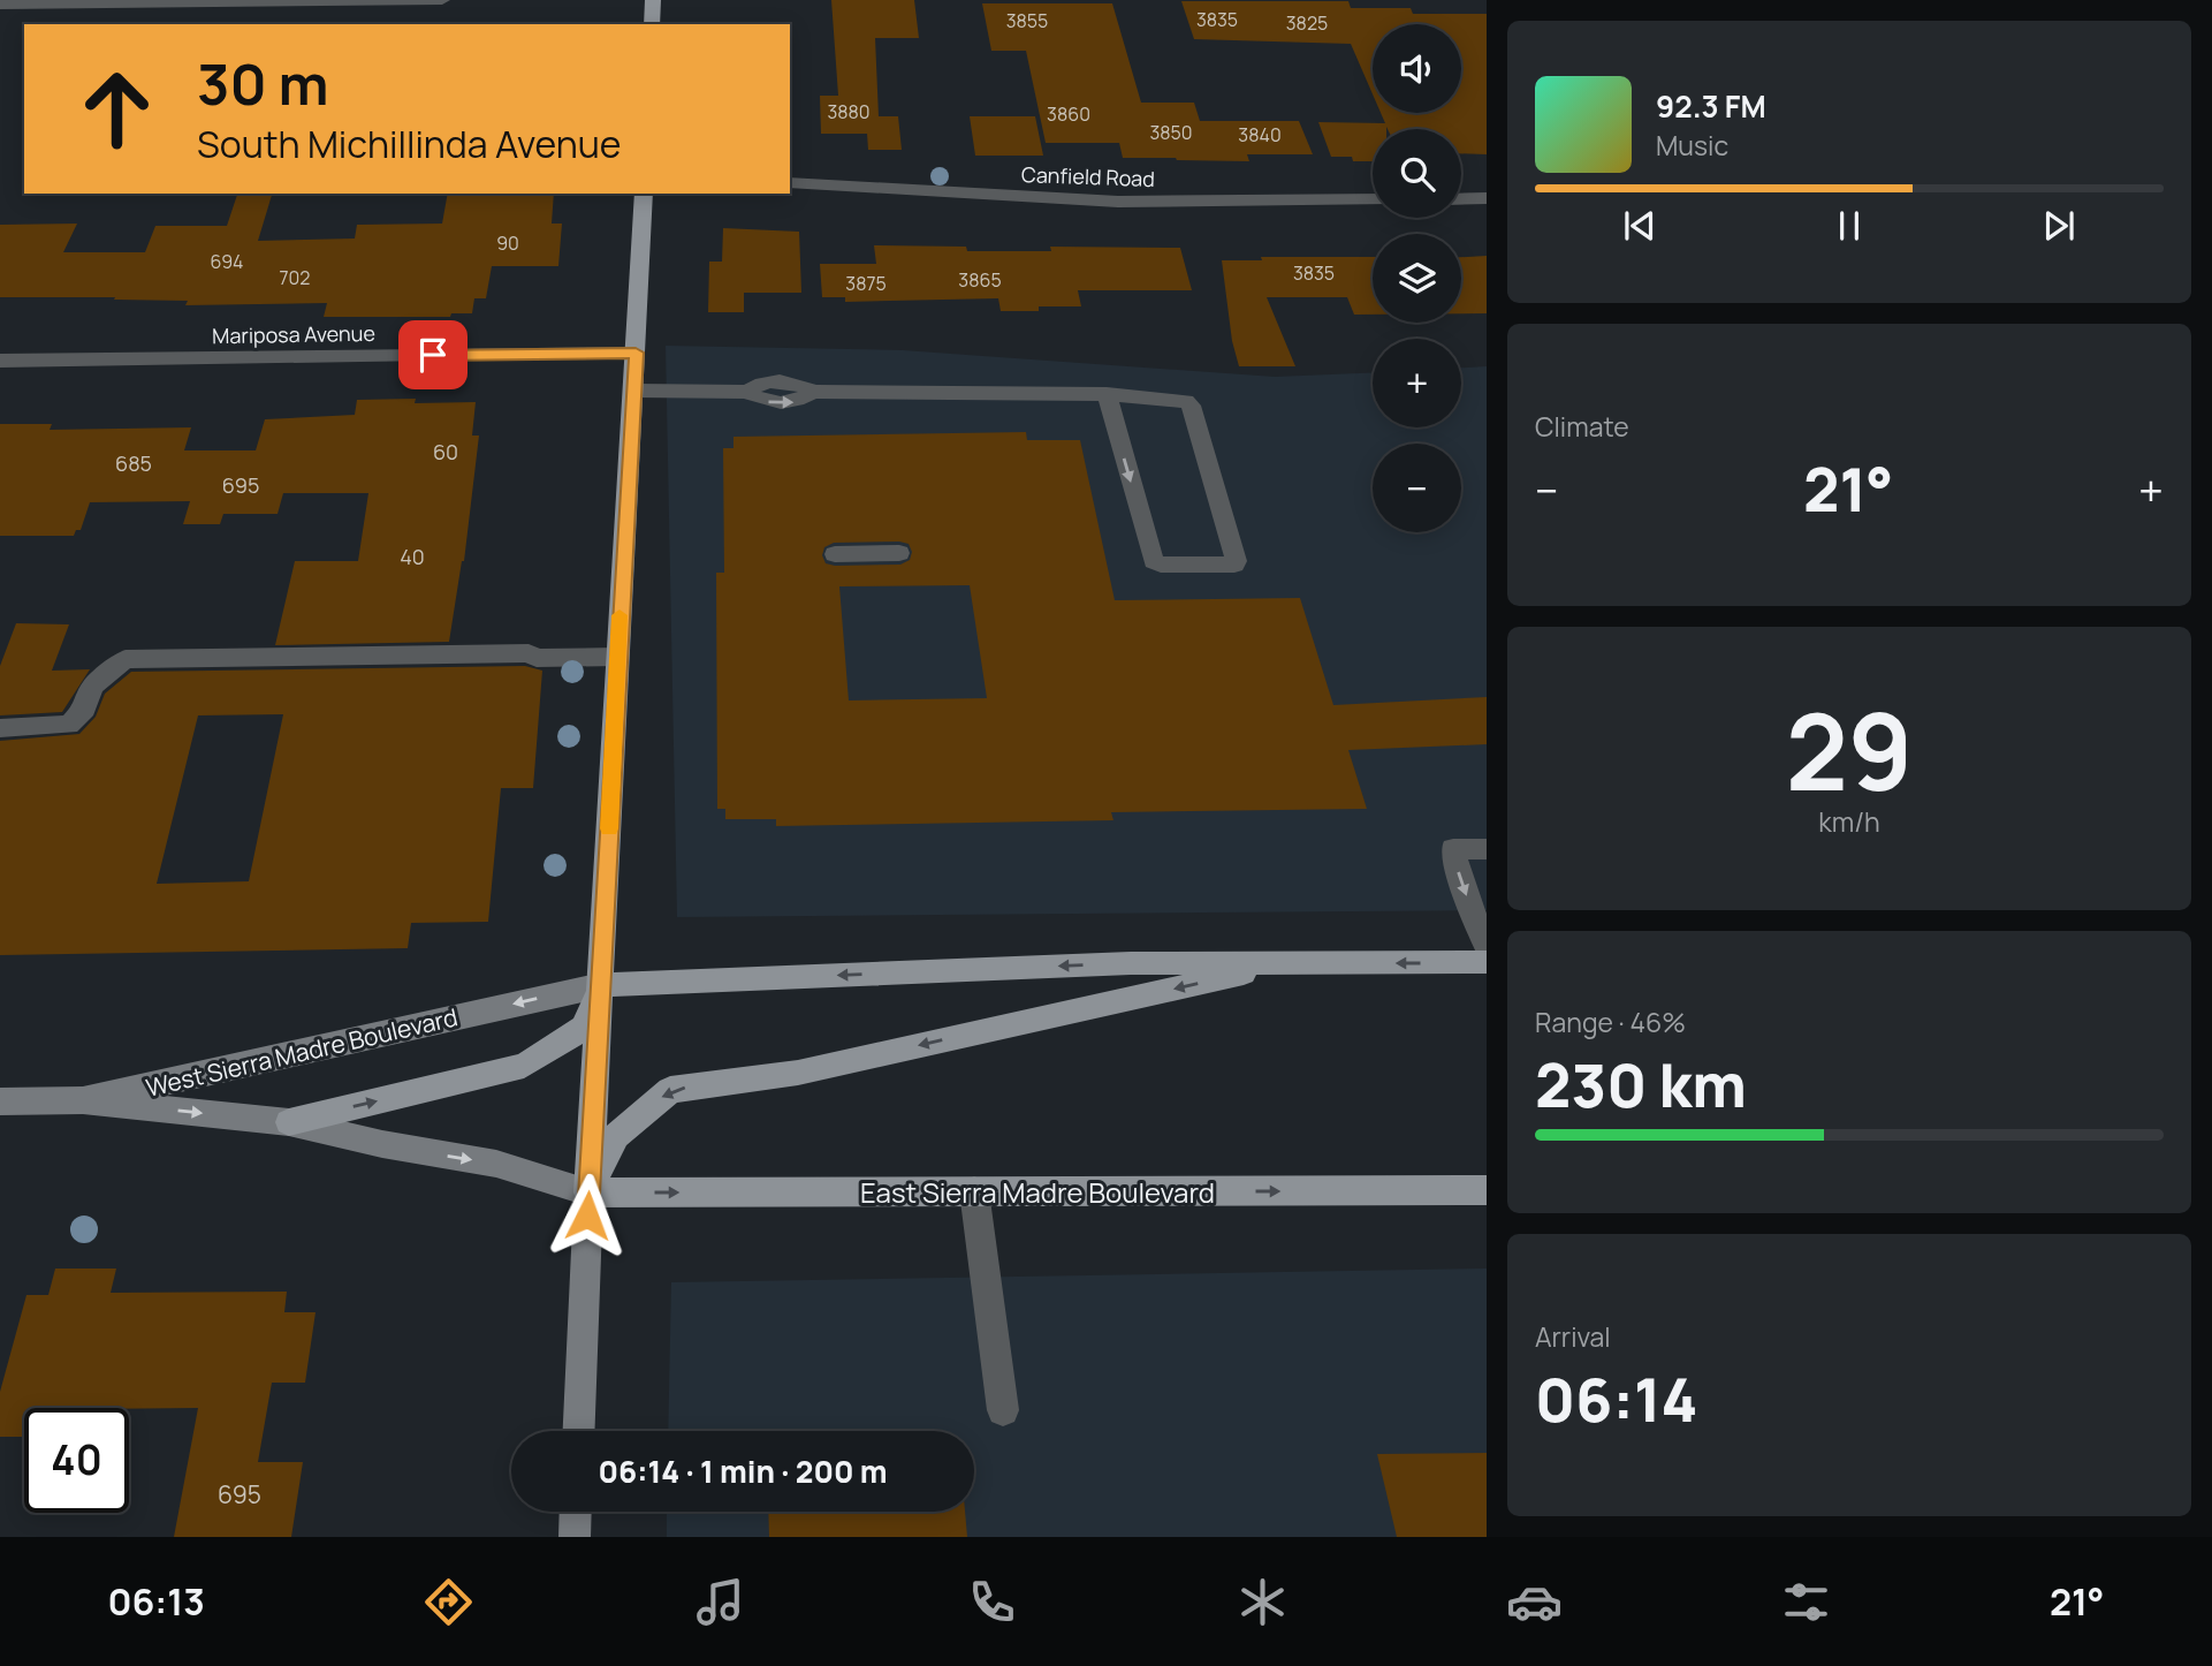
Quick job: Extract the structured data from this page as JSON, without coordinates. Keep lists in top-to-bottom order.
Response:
{
  "streets": {
    "main road": ["East Sierra Madre Boulevard"],
    "street": ["Canfield Road", "Mariposa Avenue", "West Sierra Madre Boulevard"]
  },
  "house_numbers": [
    "3835",
    "3855",
    "3825",
    "3880",
    "3860",
    "3850",
    "3840",
    "90",
    "694",
    "3835",
    "702",
    "3865",
    "3875",
    "60",
    "685",
    "695",
    "40",
    "695"
  ],
  "page": {
    "map_buttons": ["+", "−"],
    "turn": ["30 m", "South Michillinda Avenue"],
    "song": ["92.3 FM", "Music"],
    "tile": [
      "Climate",
      ["29", "km/h"],
      ["Range · 46%", "230 km"],
      ["Arrival", "06:14"]
    ],
    "heat": ["−", "21°", "+"],
    "limit": "40",
    "trip": "06:14 · 1 min · 200 m",
    "tabs": ["06:13", "21°"]
  }
}
